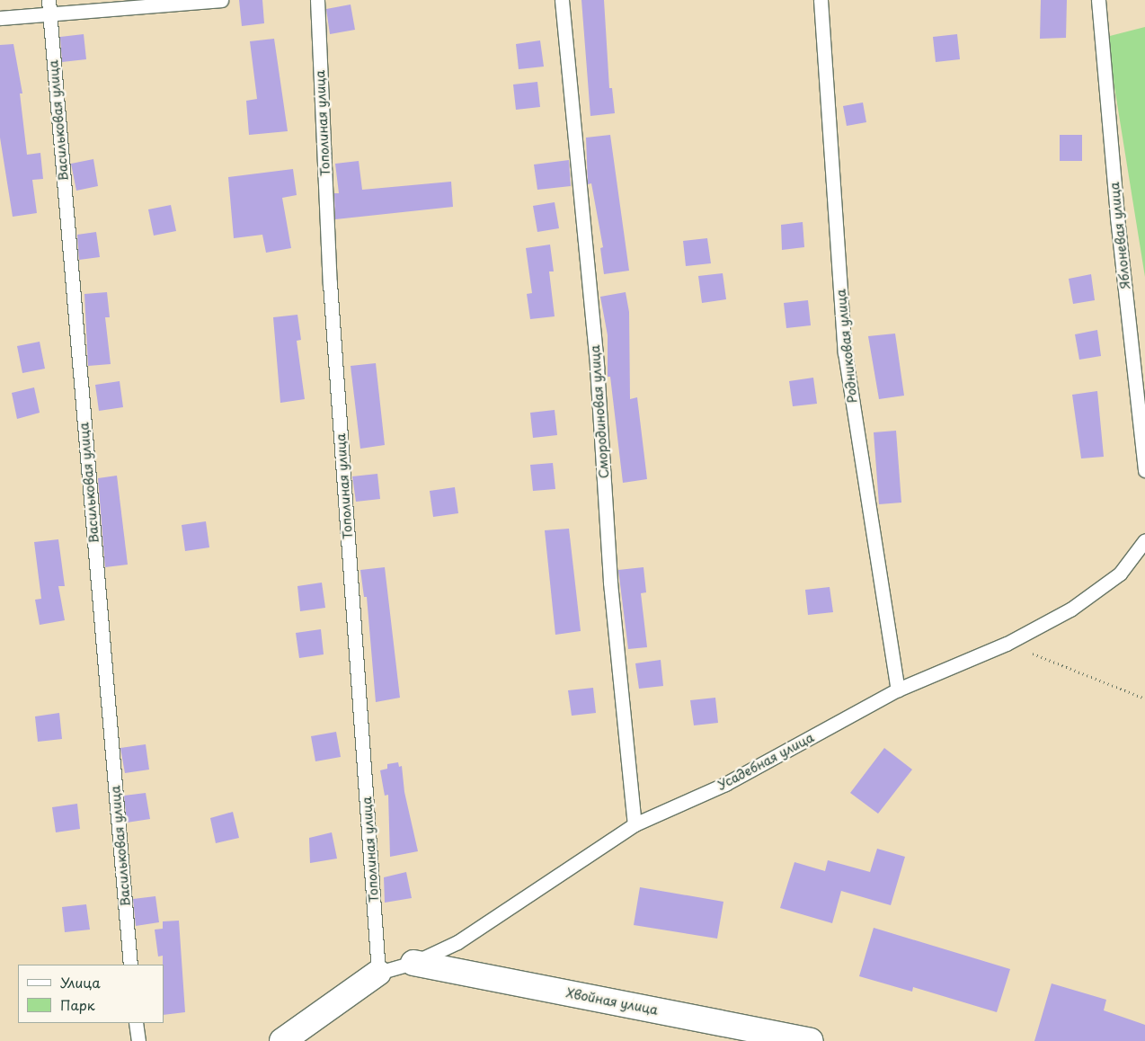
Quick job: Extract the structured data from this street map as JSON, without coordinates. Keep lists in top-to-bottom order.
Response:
{
  "streets": {
    "street": ["Хвойная улица"],
    "lane": [
      "Васильковая улица",
      "Тополиная улица",
      "Яблоневая улица",
      "Родниковая улица",
      "Смородиновая улица",
      "Усадебная улица"
    ]
  },
  "crossings": [
    ["Тополиная улица", "Усадебная улица"],
    ["Родниковая улица", "Усадебная улица"],
    ["Смородиновая улица", "Усадебная улица"],
    ["Усадебная улица", "Хвойная улица"]
  ],
  "legend": ["Улица", "Парк"]
}
